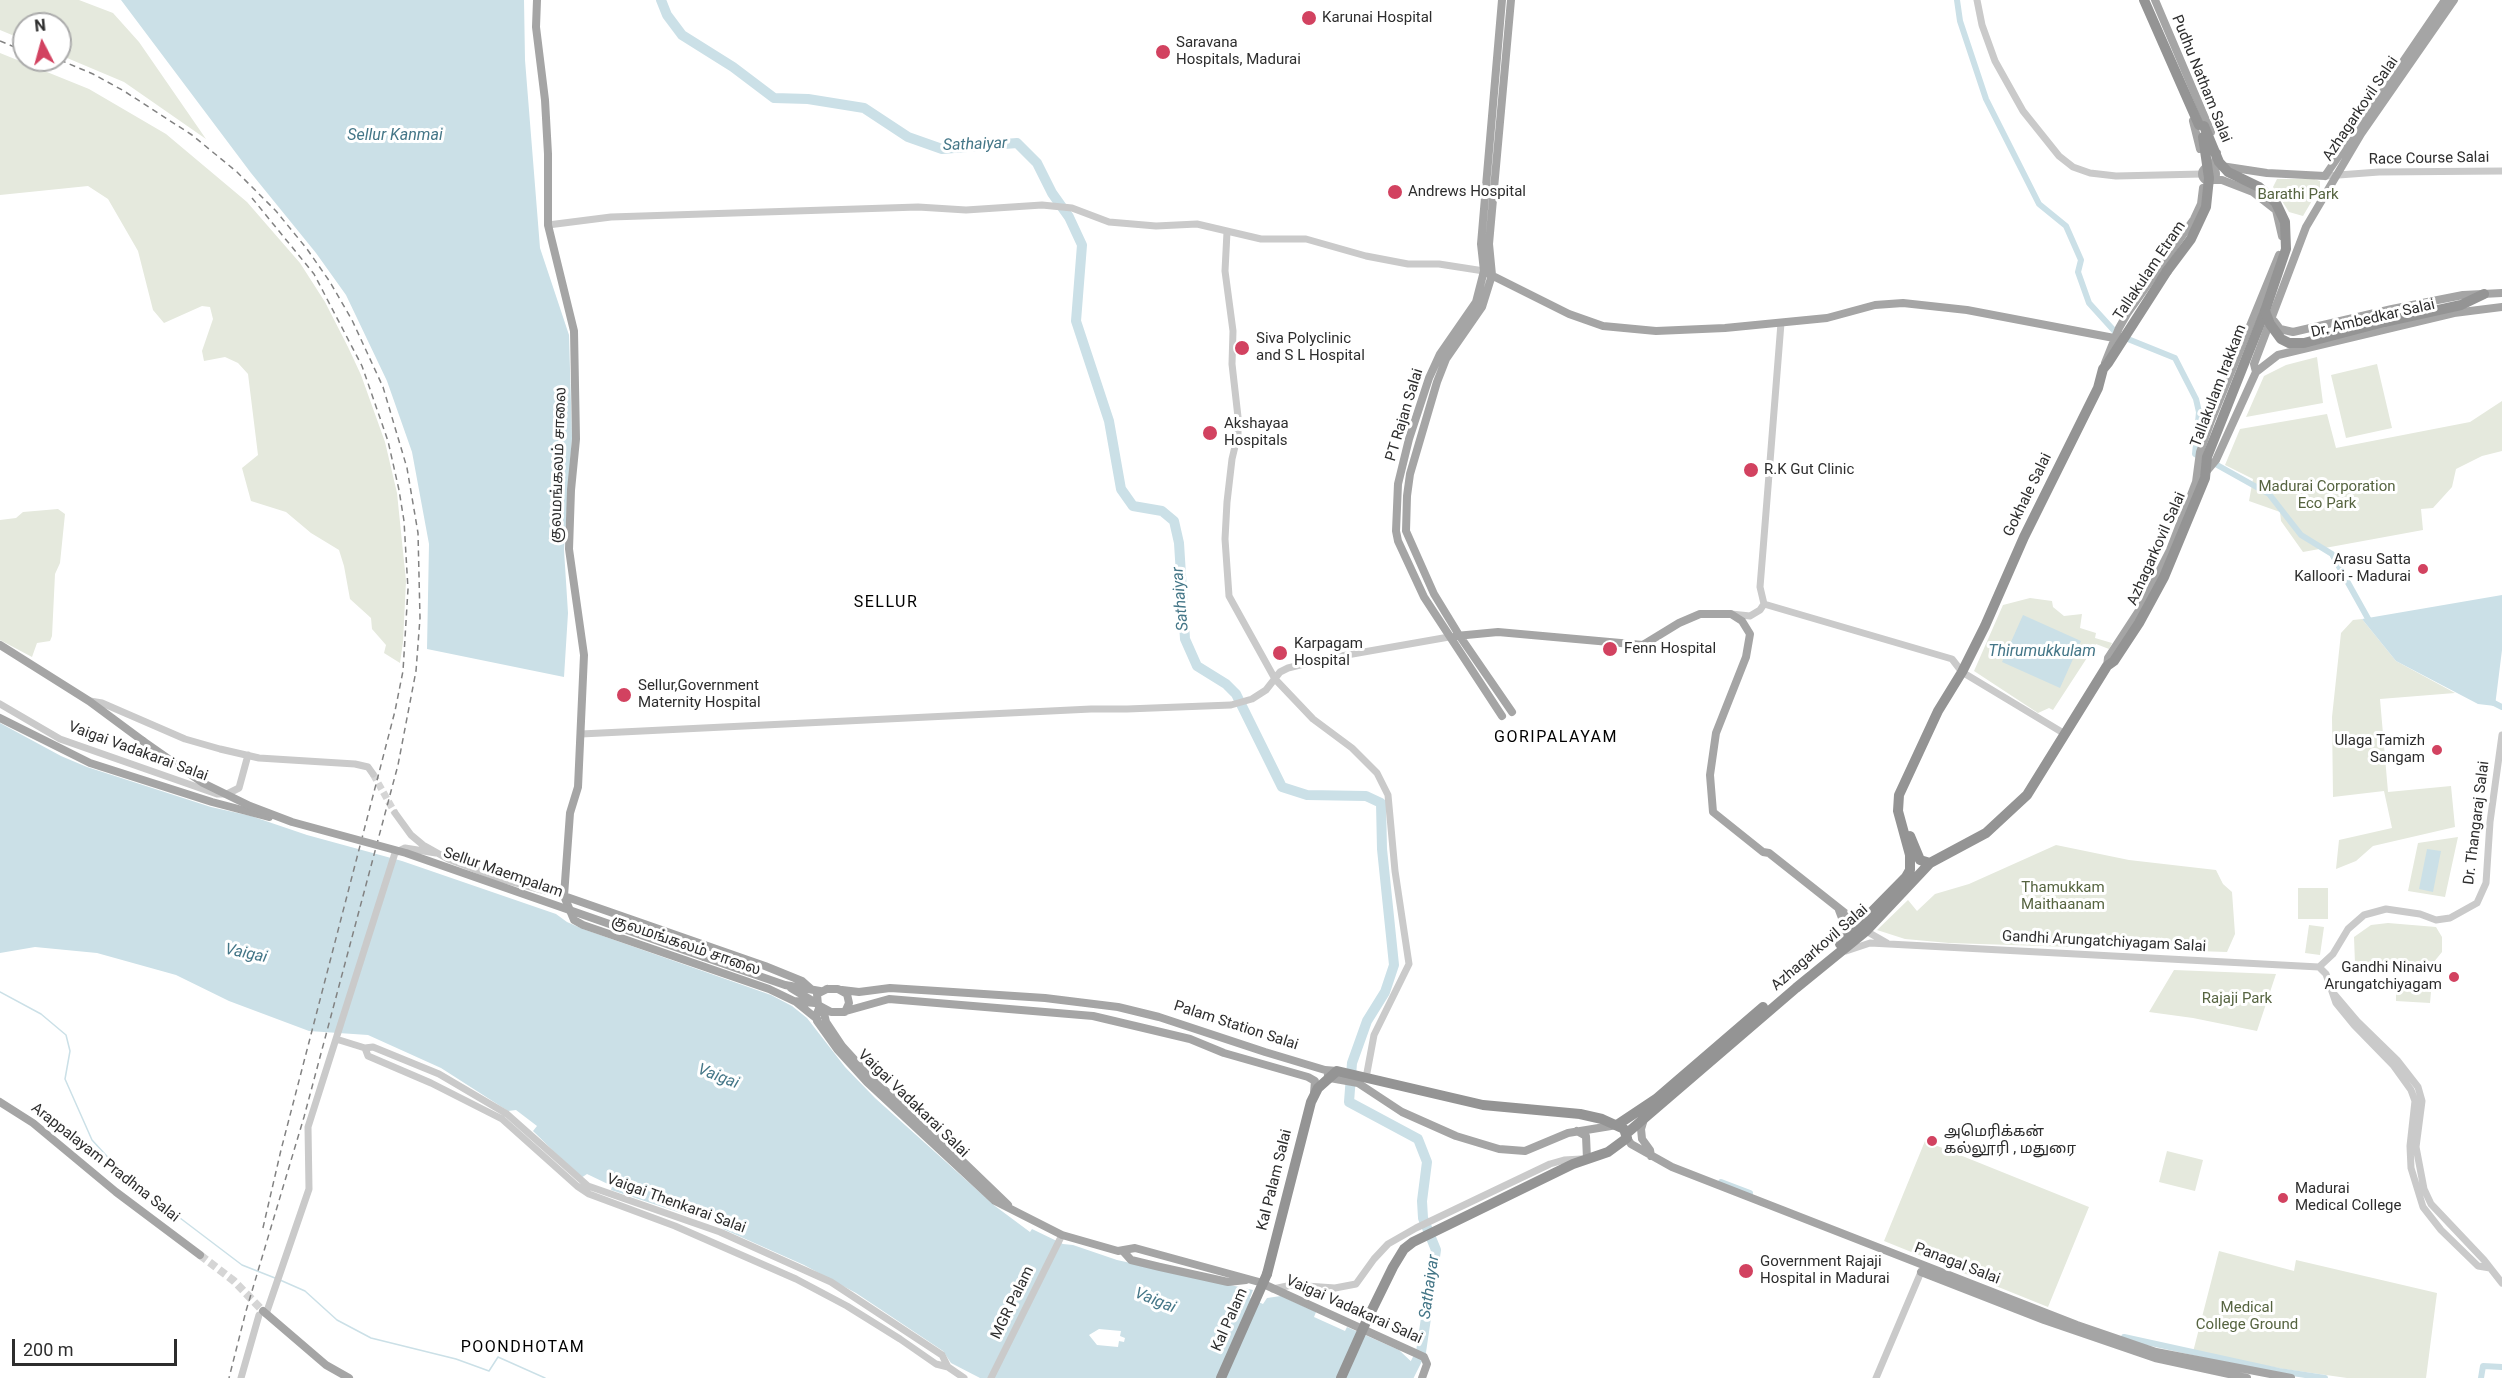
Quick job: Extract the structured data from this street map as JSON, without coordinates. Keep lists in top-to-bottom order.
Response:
{
  "streets": {
    "highway": [
      "Azhagarkovil Salai",
      "Tallakulam Etram",
      "Tallakulam Irakkam",
      "Gokhale Salai",
      "Palam Station Salai",
      "Kal Palam Salai",
      "Kal Palam"
    ],
    "main road": [
      "Pudhu Natham Salai",
      "Race Course Salai",
      "Dr. Ambedkar Salai",
      "PT Rajan Salai",
      "குலமங்கலம் சாலை",
      "Vaigai Vadakarai Salai",
      "Sellur Maempalam",
      "Arappalayam Pradhna Salai",
      "Panagal Salai"
    ],
    "street": [
      "Dr. Thangaraj Salai",
      "Gandhi Arungatchiyagam Salai",
      "Vaigai Thenkarai Salai",
      "MGR Palam"
    ]
  },
  "crossings": [
    ["Pudhu Natham Salai", "Azhagarkovil Salai"],
    ["Pudhu Natham Salai", "Race Course Salai"],
    ["Pudhu Natham Salai", "Tallakulam Etram"],
    ["Pudhu Natham Salai", "Tallakulam Irakkam"],
    ["Azhagarkovil Salai", "Race Course Salai"],
    ["Azhagarkovil Salai", "Dr. Ambedkar Salai"],
    ["Azhagarkovil Salai", "Tallakulam Irakkam"],
    ["Azhagarkovil Salai", "Gokhale Salai"],
    ["Azhagarkovil Salai", "Gandhi Arungatchiyagam Salai"],
    ["Azhagarkovil Salai", "Palam Station Salai"],
    ["Azhagarkovil Salai", "Panagal Salai"],
    ["Tallakulam Etram", "Gokhale Salai"],
    ["Dr. Ambedkar Salai", "Tallakulam Irakkam"],
    ["குலமங்கலம் சாலை", "Vaigai Vadakarai Salai"],
    ["குலமங்கலம் சாலை", "Palam Station Salai"],
    ["Vaigai Vadakarai Salai", "Sellur Maempalam"],
    ["Vaigai Vadakarai Salai", "MGR Palam"],
    ["Dr. Thangaraj Salai", "Gandhi Arungatchiyagam Salai"],
    ["Palam Station Salai", "Kal Palam Salai"],
    ["Kal Palam Salai", "Kal Palam"]
  ],
  "districts": ["SELLUR", "GORIPALAYAM", "POONDHOTAM"],
  "water": [
    "Sellur Kanmai",
    "Sathaiyar",
    "Thirumukkulam",
    "Vaigai"
  ],
  "parks": [
    "Barathi Park",
    "Madurai Corporation Eco Park",
    "Thamukkam Maithaanam",
    "Rajaji Park",
    "Medical College Ground"
  ],
  "places": [
    "Karunai Hospital",
    "Saravana Hospitals, Madurai",
    "Andrews Hospital",
    "Siva Polyclinic and S L Hospital",
    "Akshayaa Hospitals",
    "R.K Gut Clinic",
    "Arasu Satta Kalloori - Madurai",
    "Fenn Hospital",
    "Karpagam Hospital",
    "Sellur,Government Maternity Hospital",
    "Ulaga Tamizh Sangam",
    "Gandhi Ninaivu Arungatchiyagam",
    "அமெரிக்கன் கல்லூரி , மதுரை",
    "Madurai Medical College",
    "Government Rajaji Hospital in Madurai"
  ],
  "scale_bar": "200 m",
  "north": "top"
}
